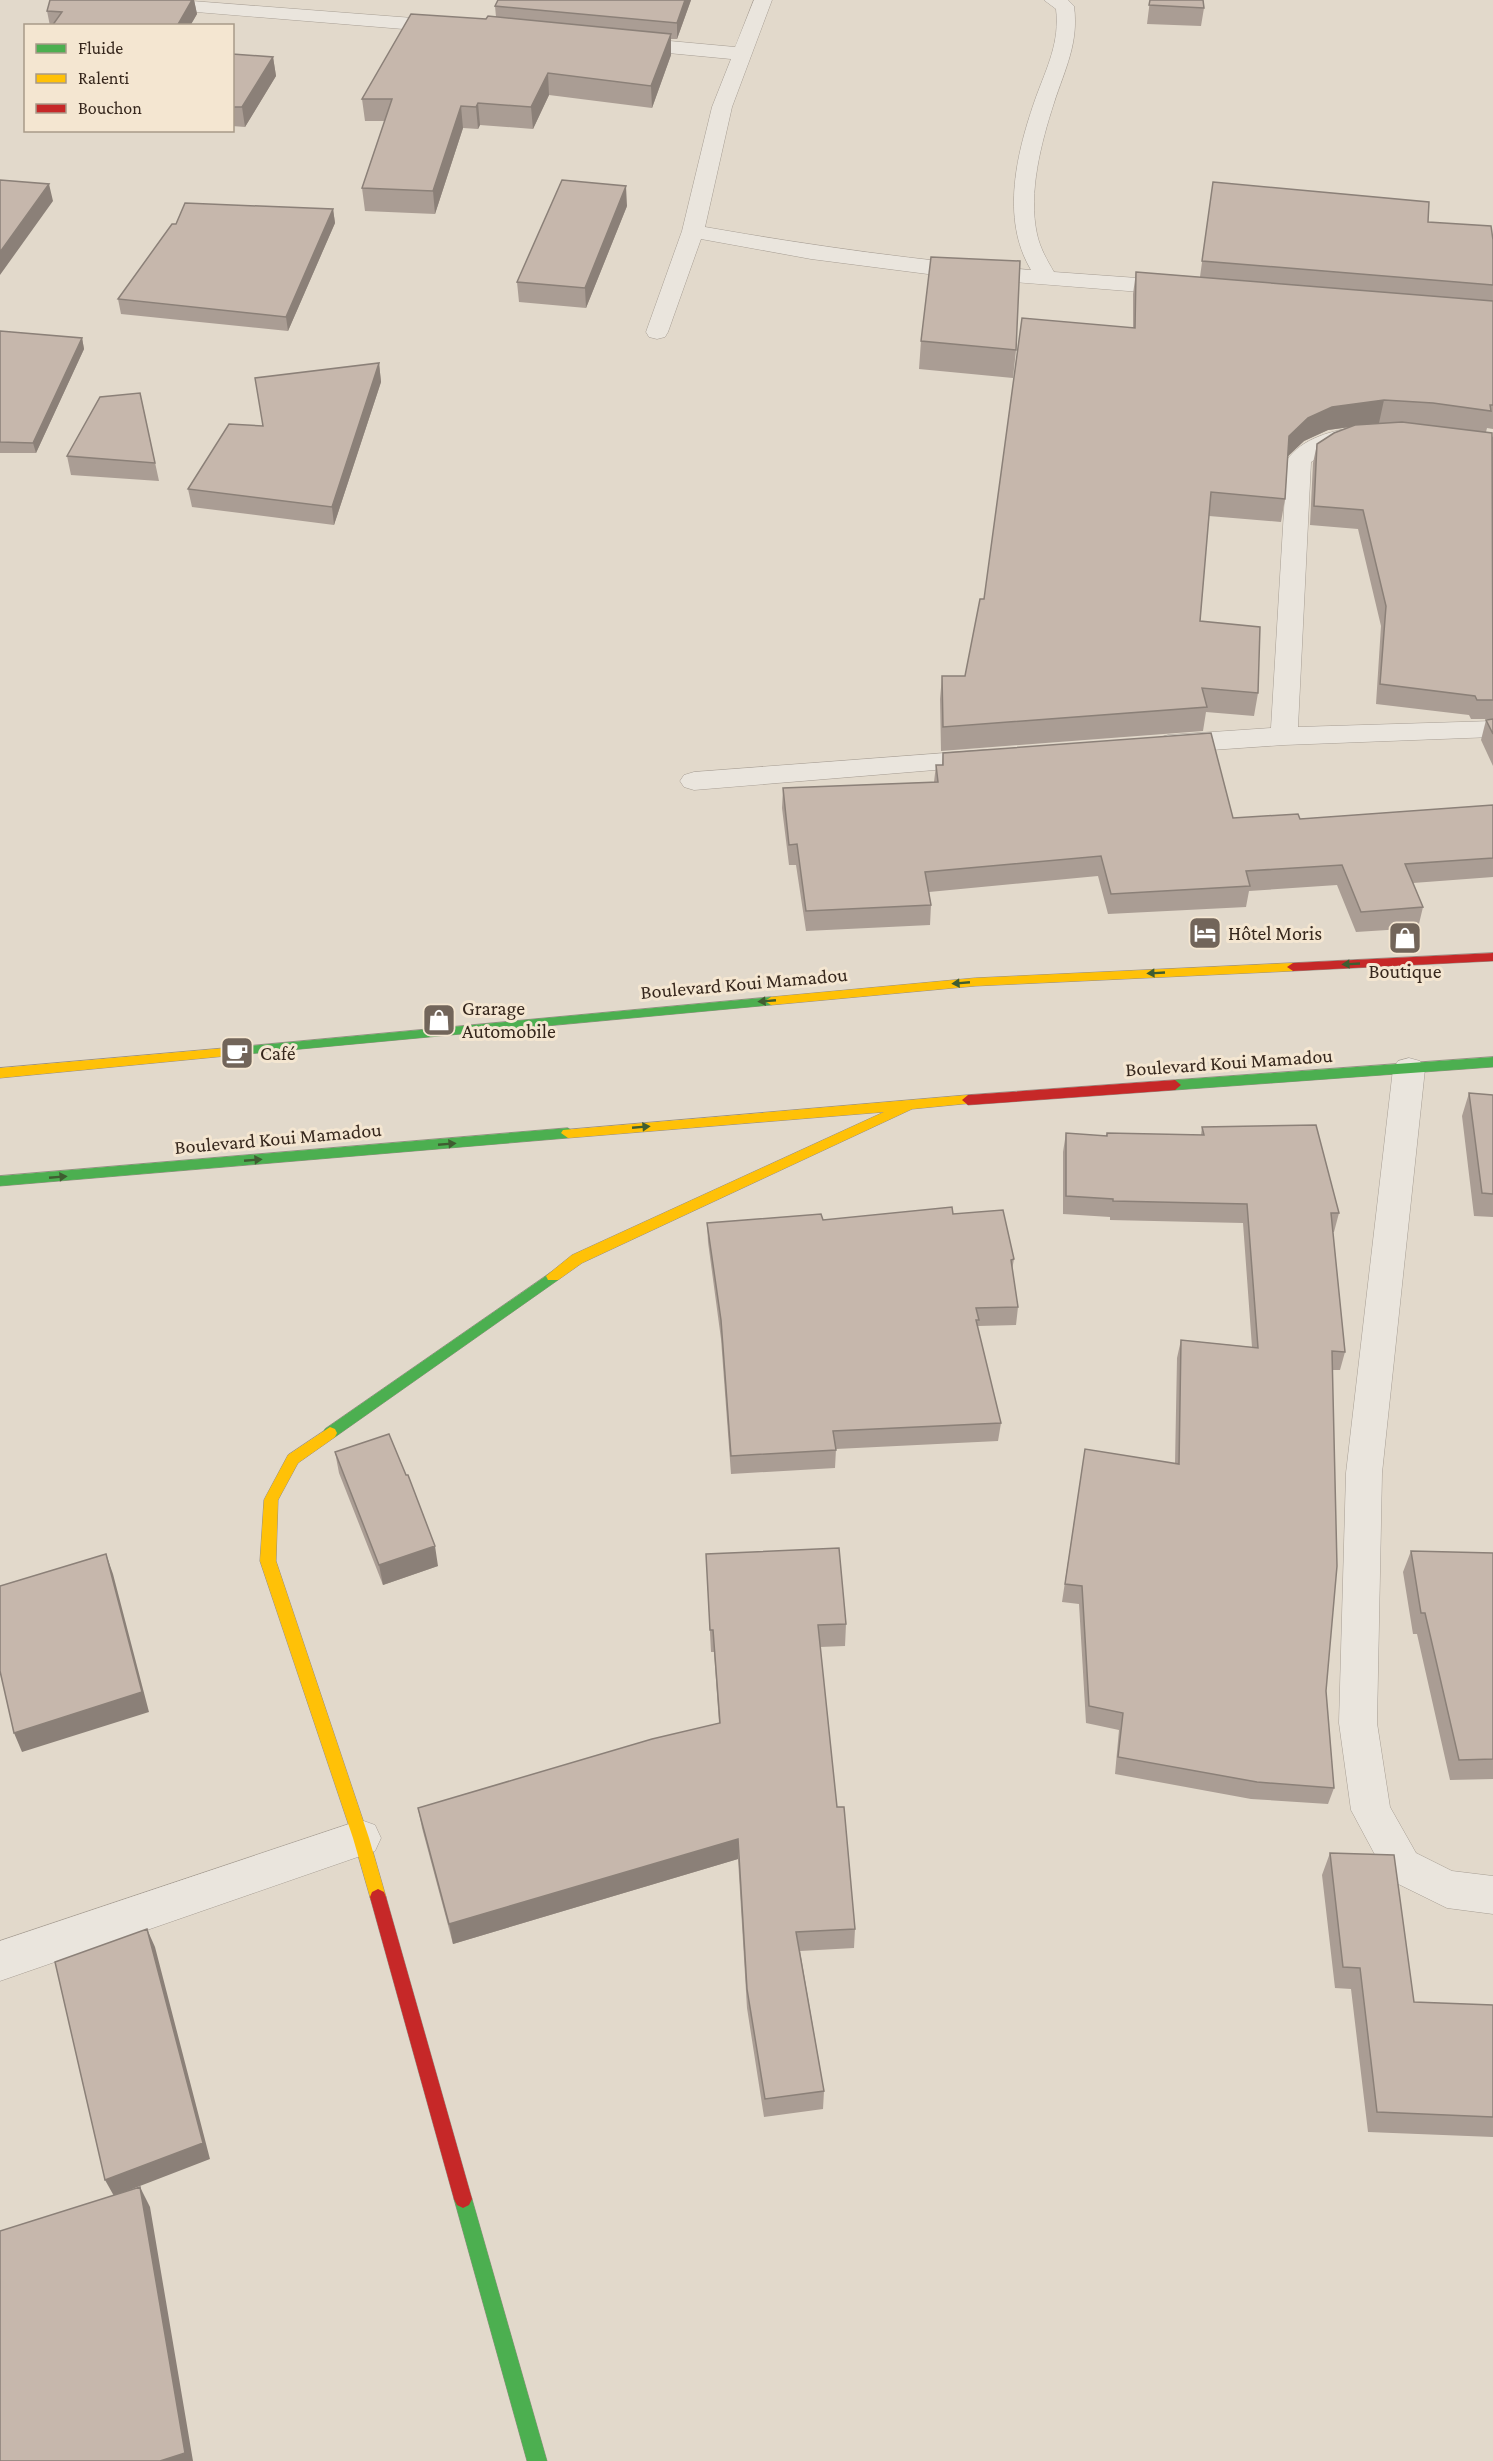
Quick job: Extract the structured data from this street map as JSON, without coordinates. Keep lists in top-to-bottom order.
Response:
{
  "streets": {
    "main road": ["Boulevard Koui Mamadou"]
  },
  "places": {
    "hotel": ["Hôtel Moris"],
    "shop": ["Boutique", "Grarage Automobile"],
    "cafe": ["Café"]
  },
  "legend": ["Fluide", "Ralenti", "Bouchon"]
}
